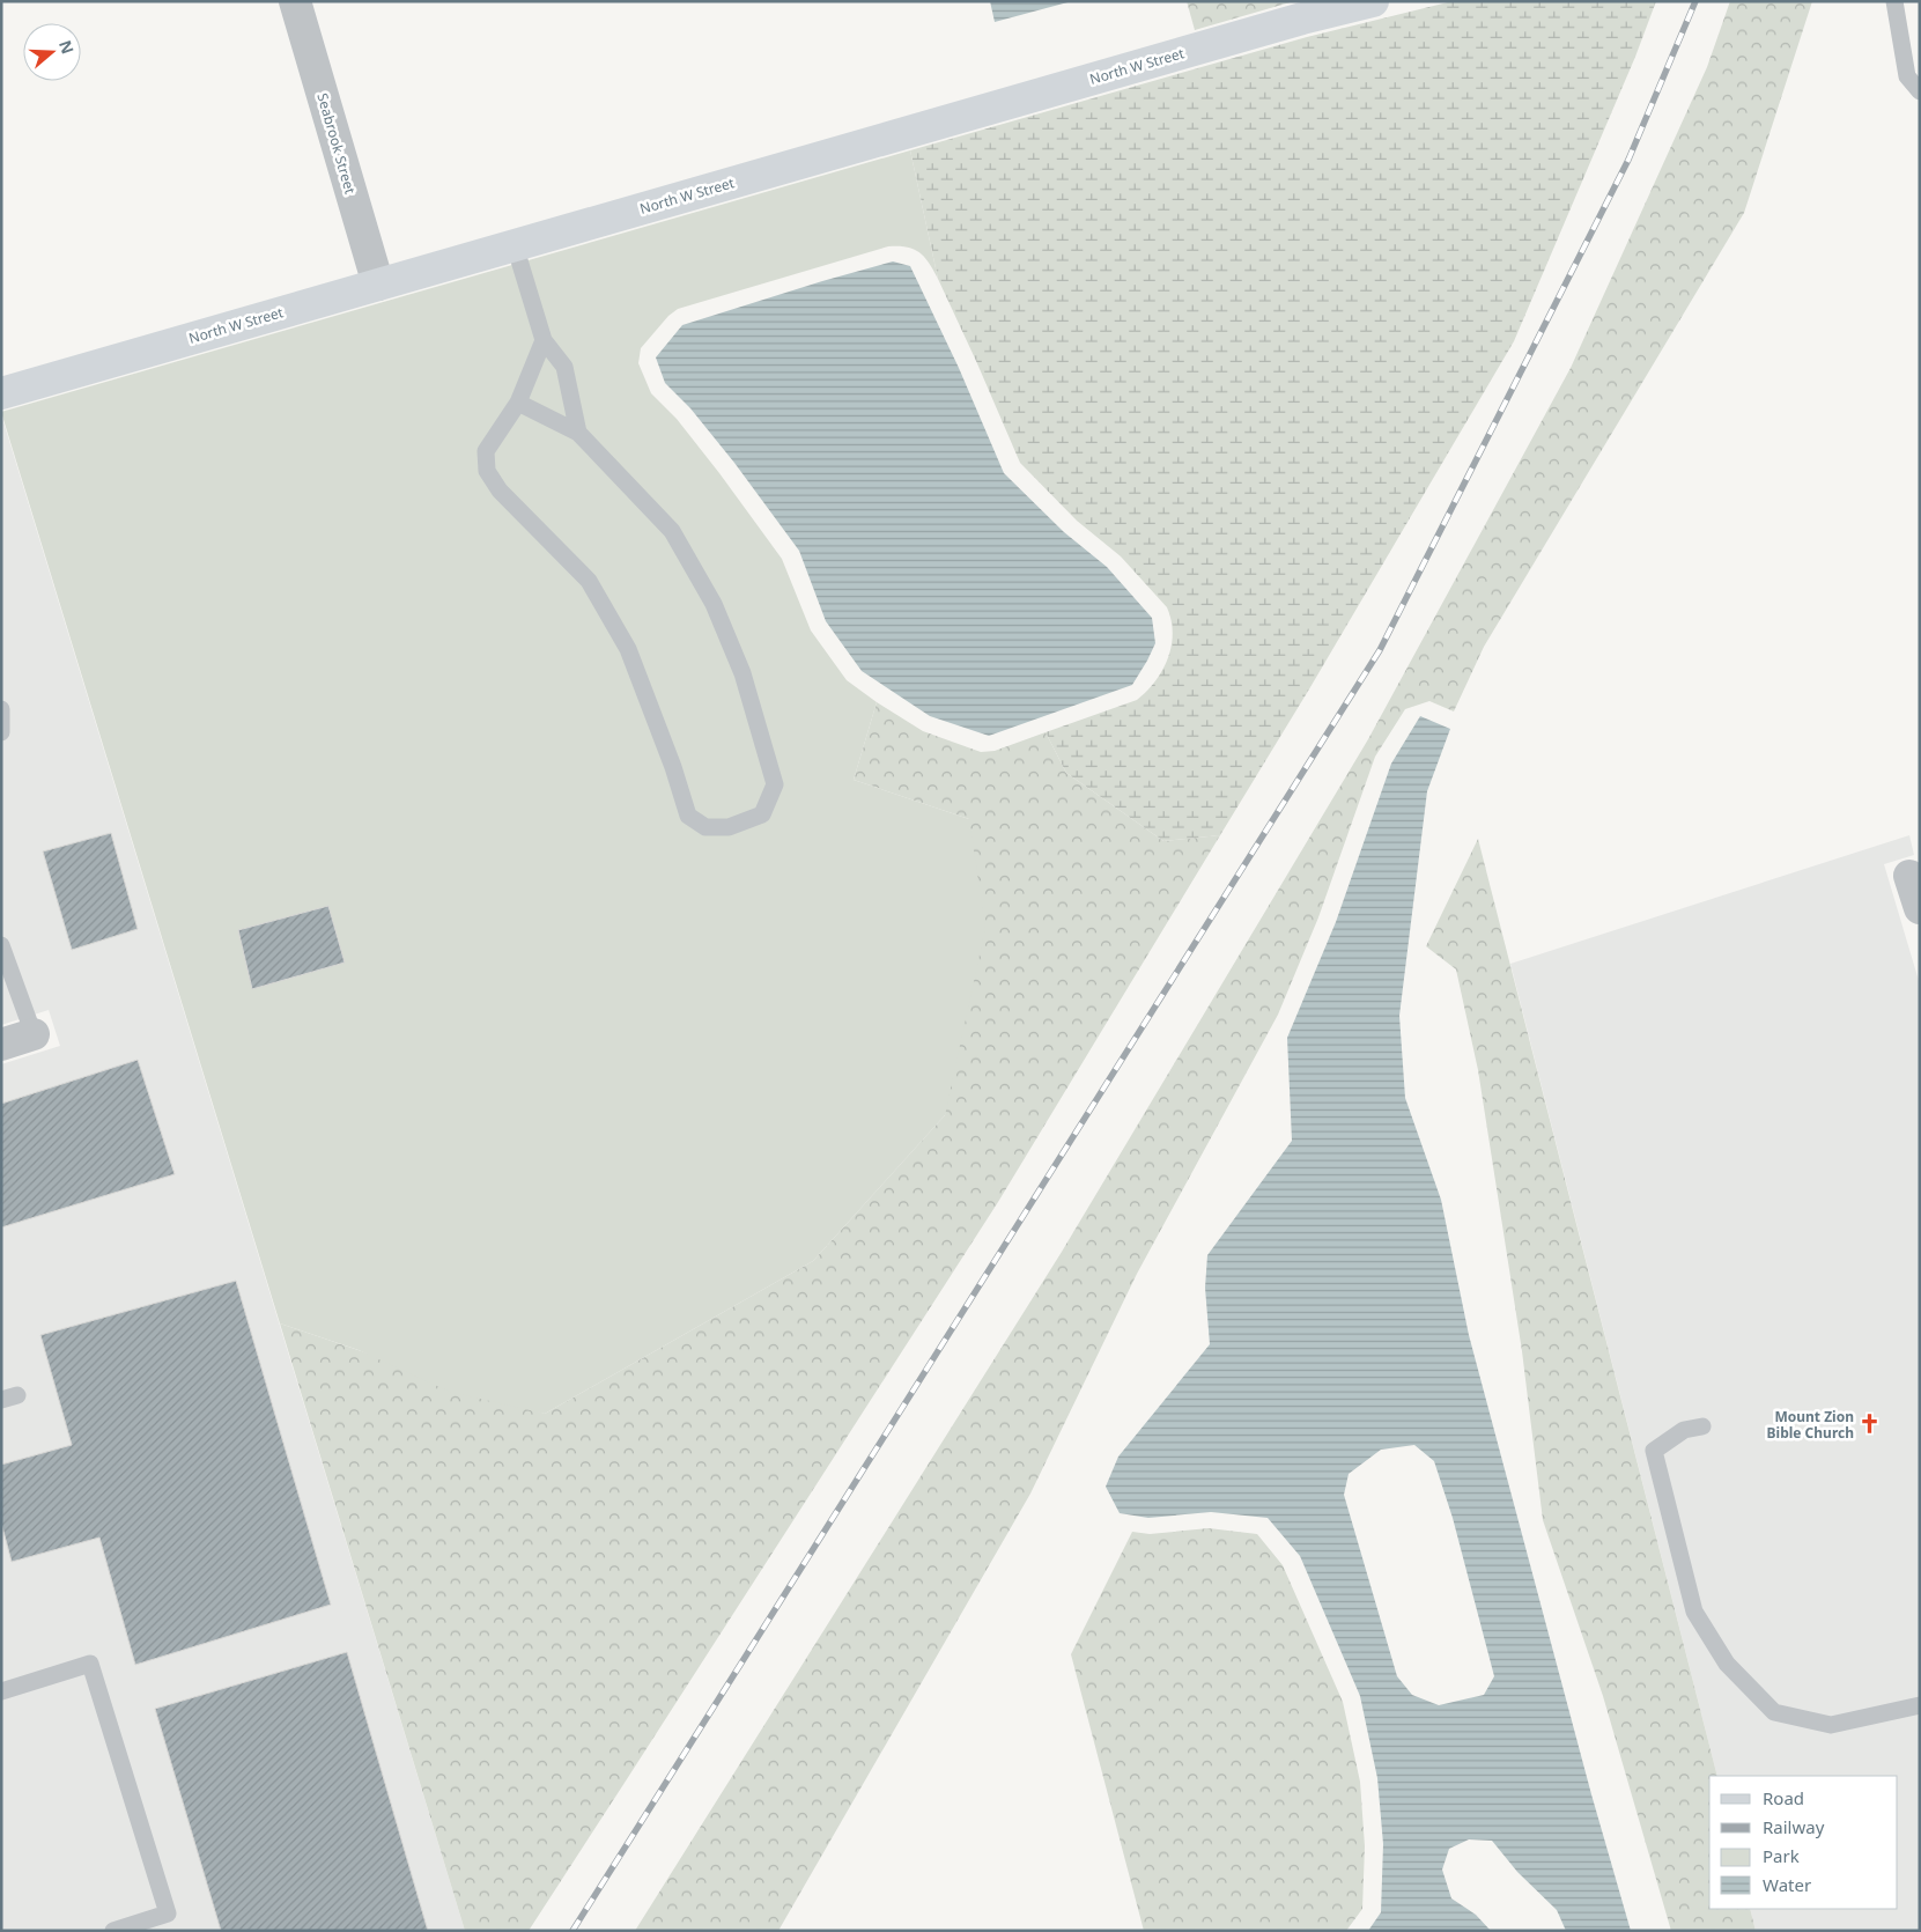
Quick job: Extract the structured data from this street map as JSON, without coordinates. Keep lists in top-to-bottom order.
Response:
{
  "streets": {
    "main road": ["North W Street"],
    "street": ["Seabrook Street"]
  },
  "crossings": [
    ["North W Street", "Seabrook Street"]
  ],
  "places": {
    "church": ["Mount Zion Bible Church"]
  },
  "legend": [
    "Road",
    "Railway",
    "Park",
    "Water"
  ],
  "north": "right"
}
